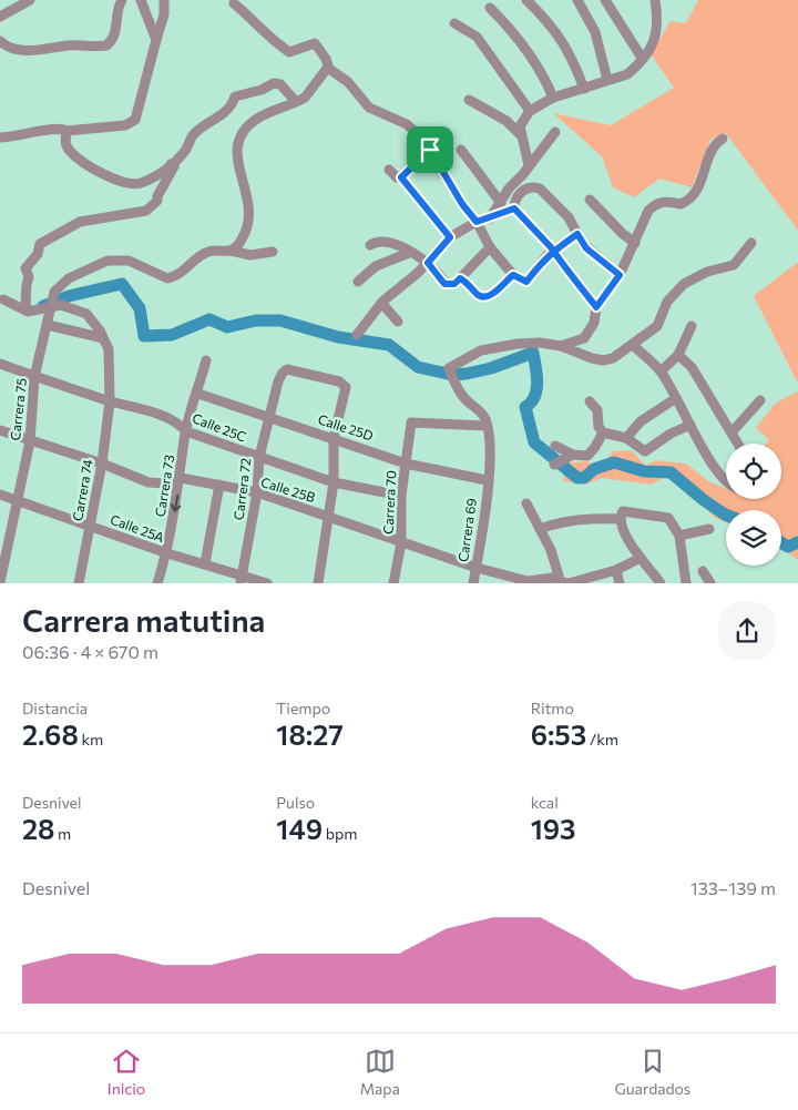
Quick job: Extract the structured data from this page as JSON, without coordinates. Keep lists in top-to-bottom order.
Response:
{
  "streets": {
    "street": [
      "Carrera 75",
      "Calle 25C",
      "Calle 25D",
      "Carrera 73",
      "Carrera 72",
      "Calle 25B",
      "Carrera 74",
      "Carrera 70",
      "Calle 25A",
      "Carrera 69"
    ]
  },
  "crossings": [
    ["Carrera 75", "Calle 25C"],
    ["Carrera 75", "Calle 25B"],
    ["Carrera 75", "Calle 25A"],
    ["Calle 25C", "Carrera 73"],
    ["Calle 25C", "Carrera 72"],
    ["Calle 25C", "Carrera 74"],
    ["Calle 25C", "Carrera 70"],
    ["Calle 25D", "Carrera 73"],
    ["Calle 25D", "Carrera 72"],
    ["Calle 25D", "Carrera 70"],
    ["Calle 25D", "Carrera 69"],
    ["Carrera 73", "Calle 25B"],
    ["Carrera 73", "Calle 25A"],
    ["Carrera 72", "Calle 25B"],
    ["Carrera 72", "Calle 25A"],
    ["Calle 25B", "Carrera 74"],
    ["Calle 25B", "Carrera 70"],
    ["Calle 25B", "Carrera 69"],
    ["Carrera 74", "Calle 25A"],
    ["Carrera 70", "Carrera 69"]
  ],
  "page": {
    "heading": ["Carrera matutina", "06:36 · 4 × 670 m"],
    "stats": [
      ["Distancia", "2.68 km"],
      ["Tiempo", "18:27"],
      ["Ritmo", "6:53 /km"],
      ["Desnivel", "28 m"],
      ["Pulso", "149 bpm"],
      ["kcal", "193"]
    ],
    "chart": ["Desnivel", "133–139 m"],
    "tabs": ["Inicio", "Mapa", "Guardados"]
  }
}
